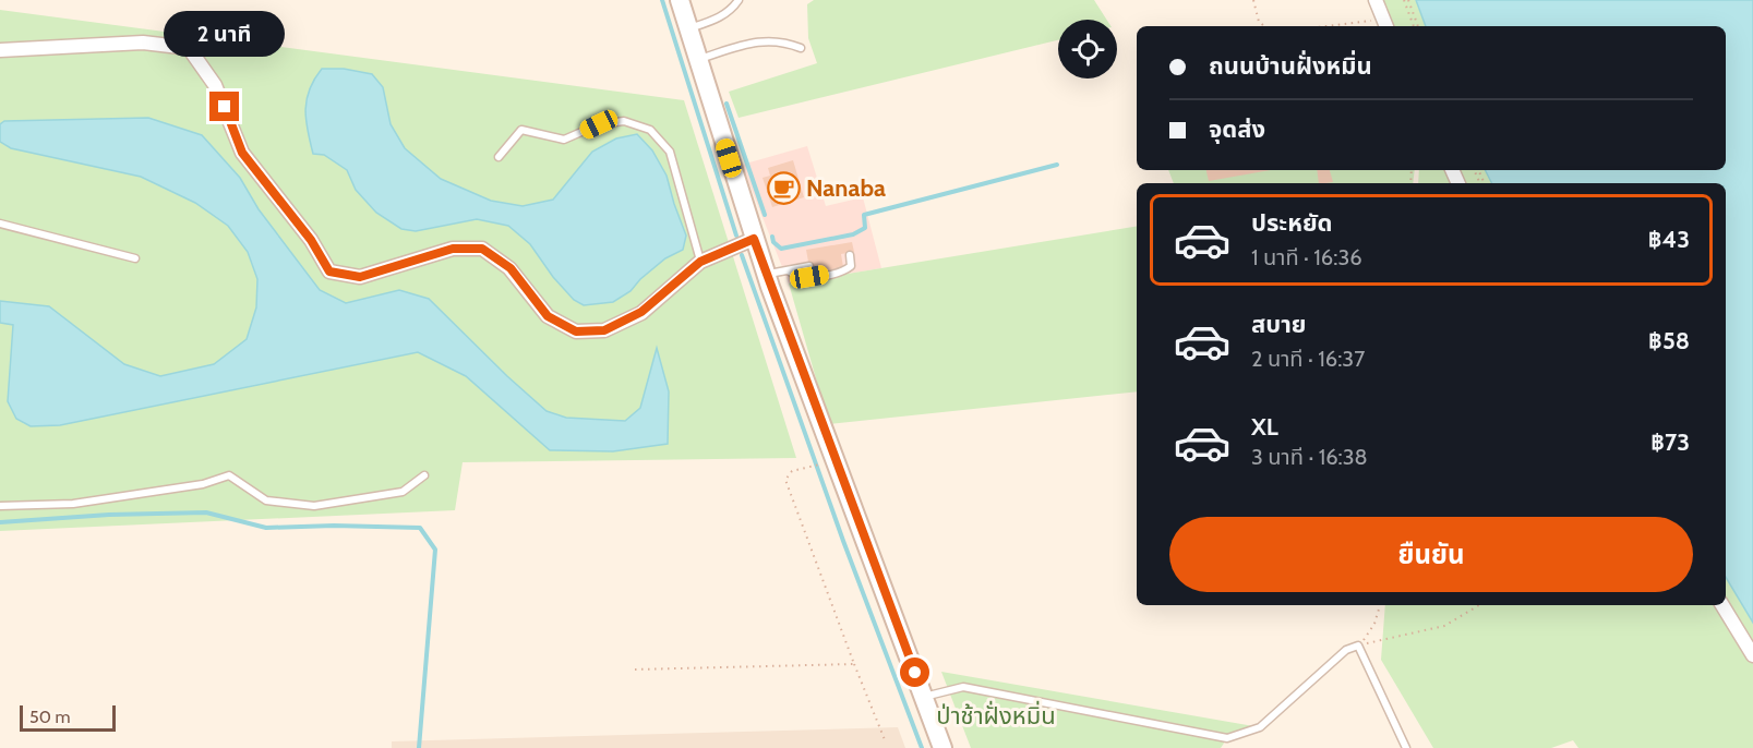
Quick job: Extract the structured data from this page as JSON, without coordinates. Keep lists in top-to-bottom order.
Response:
{
  "parks": ["ป่าช้าฝั่งหมิ่น"],
  "places": {
    "cafe": ["Nanaba"]
  },
  "scale_bar": "50 m",
  "page": {
    "bubble": "2 นาที",
    "banner": ["ถนนบ้านฝั่งหมิ่น", "จุดส่ง"],
    "list": [
      {
        "name": "ประหยัด",
        "note": "1 นาที · 16:36",
        "value": "฿43"
      },
      {
        "name": "สบาย",
        "note": "2 นาที · 16:37",
        "value": "฿58"
      },
      {
        "name": "XL",
        "note": "3 นาที · 16:38",
        "value": "฿73"
      }
    ],
    "buttons": "ยืนยัน",
    "scale": "50 m"
  }
}
